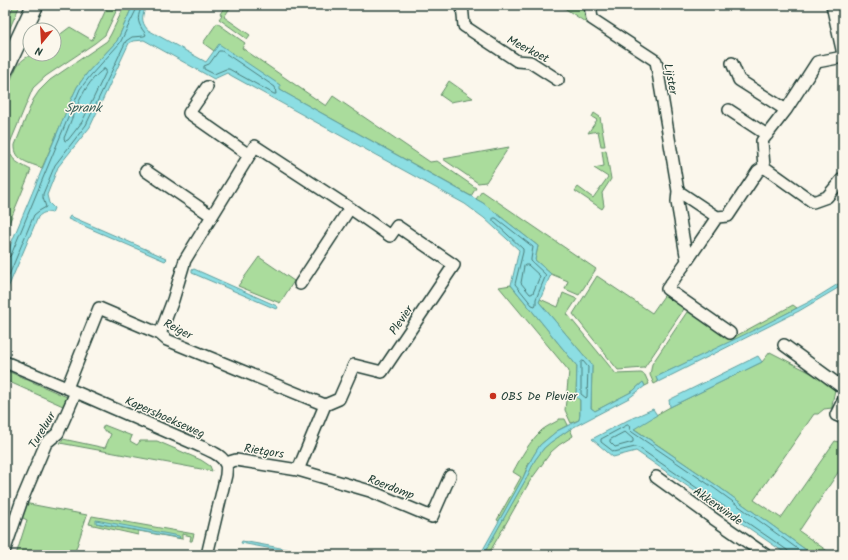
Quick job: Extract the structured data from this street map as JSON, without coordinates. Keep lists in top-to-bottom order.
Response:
{
  "streets": {
    "street": [
      "Meerkoet",
      "Lijster",
      "Plevier",
      "Reiger",
      "Kapershoekseweg",
      "Tureluur",
      "Rietgors",
      "Roerdomp",
      "Akkerwinde"
    ]
  },
  "crossings": [
    ["Plevier", "Reiger"],
    ["Reiger", "Kapershoekseweg"],
    ["Reiger", "Tureluur"],
    ["Kapershoekseweg", "Tureluur"],
    ["Kapershoekseweg", "Rietgors"],
    ["Rietgors", "Roerdomp"]
  ],
  "water": ["Sprank"],
  "places": ["OBS De Plevier"],
  "north": "bottom"
}
